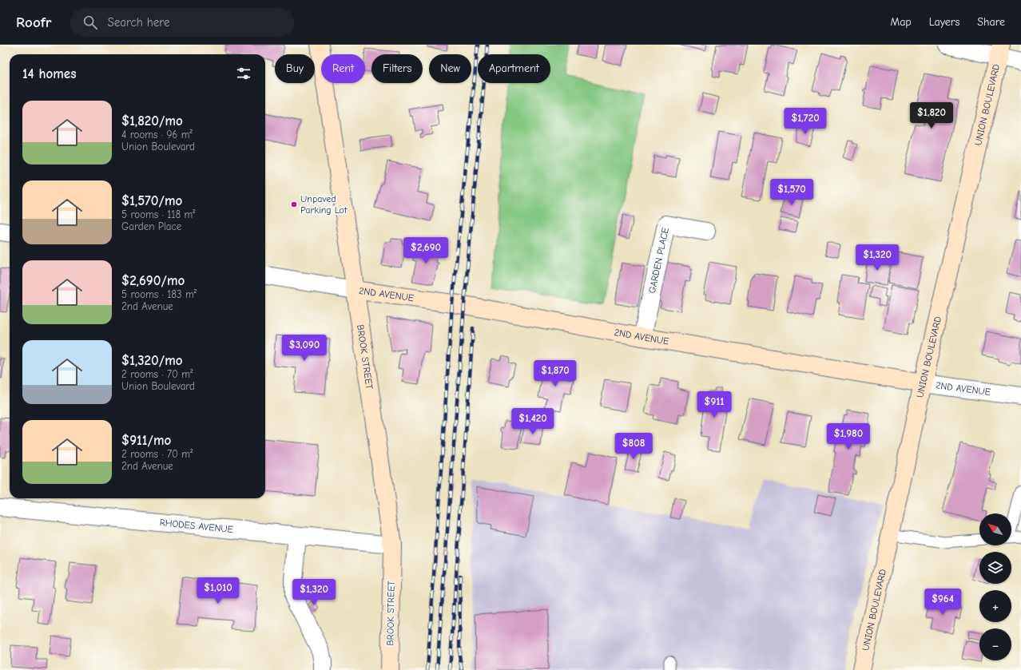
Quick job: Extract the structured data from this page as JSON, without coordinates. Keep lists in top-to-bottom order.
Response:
{
  "streets": {
    "street": [
      "UNION BOULEVARD",
      "GARDEN PLACE",
      "2ND AVENUE",
      "BROOK STREET",
      "RHODES AVENUE"
    ]
  },
  "crossings": [
    ["UNION BOULEVARD", "2ND AVENUE"],
    ["GARDEN PLACE", "2ND AVENUE"],
    ["2ND AVENUE", "BROOK STREET"],
    ["BROOK STREET", "RHODES AVENUE"]
  ],
  "places": ["Unpaved Parking Lot"],
  "north": "top left",
  "page": {
    "header": "Roofr",
    "search": "Search here",
    "nav": ["Map", "Layers", "Share"],
    "chip": [
      "Buy",
      "Rent",
      "Filters",
      "New",
      "Apartment"
    ],
    "heading": "14 homes",
    "list": [
      {
        "name": "$1,820/mo",
        "note": "4 rooms · 96 m² · Union Boulevard"
      },
      {
        "name": "$1,570/mo",
        "note": "5 rooms · 118 m² · Garden Place"
      },
      {
        "name": "$2,690/mo",
        "note": "5 rooms · 183 m² · 2nd Avenue"
      },
      {
        "name": "$1,320/mo",
        "note": "2 rooms · 70 m² · Union Boulevard"
      },
      {
        "name": "$911/mo",
        "note": "2 rooms · 70 m² · 2nd Avenue"
      }
    ],
    "price": [
      "$1,820",
      "$1,720",
      "$1,570",
      "$2,690",
      "$1,320",
      "$3,090",
      "$1,870",
      "$911",
      "$1,420",
      "$1,980",
      "$808",
      "$1,010",
      "$1,320",
      "$964"
    ],
    "map_buttons": ["+", "−"]
  }
}
